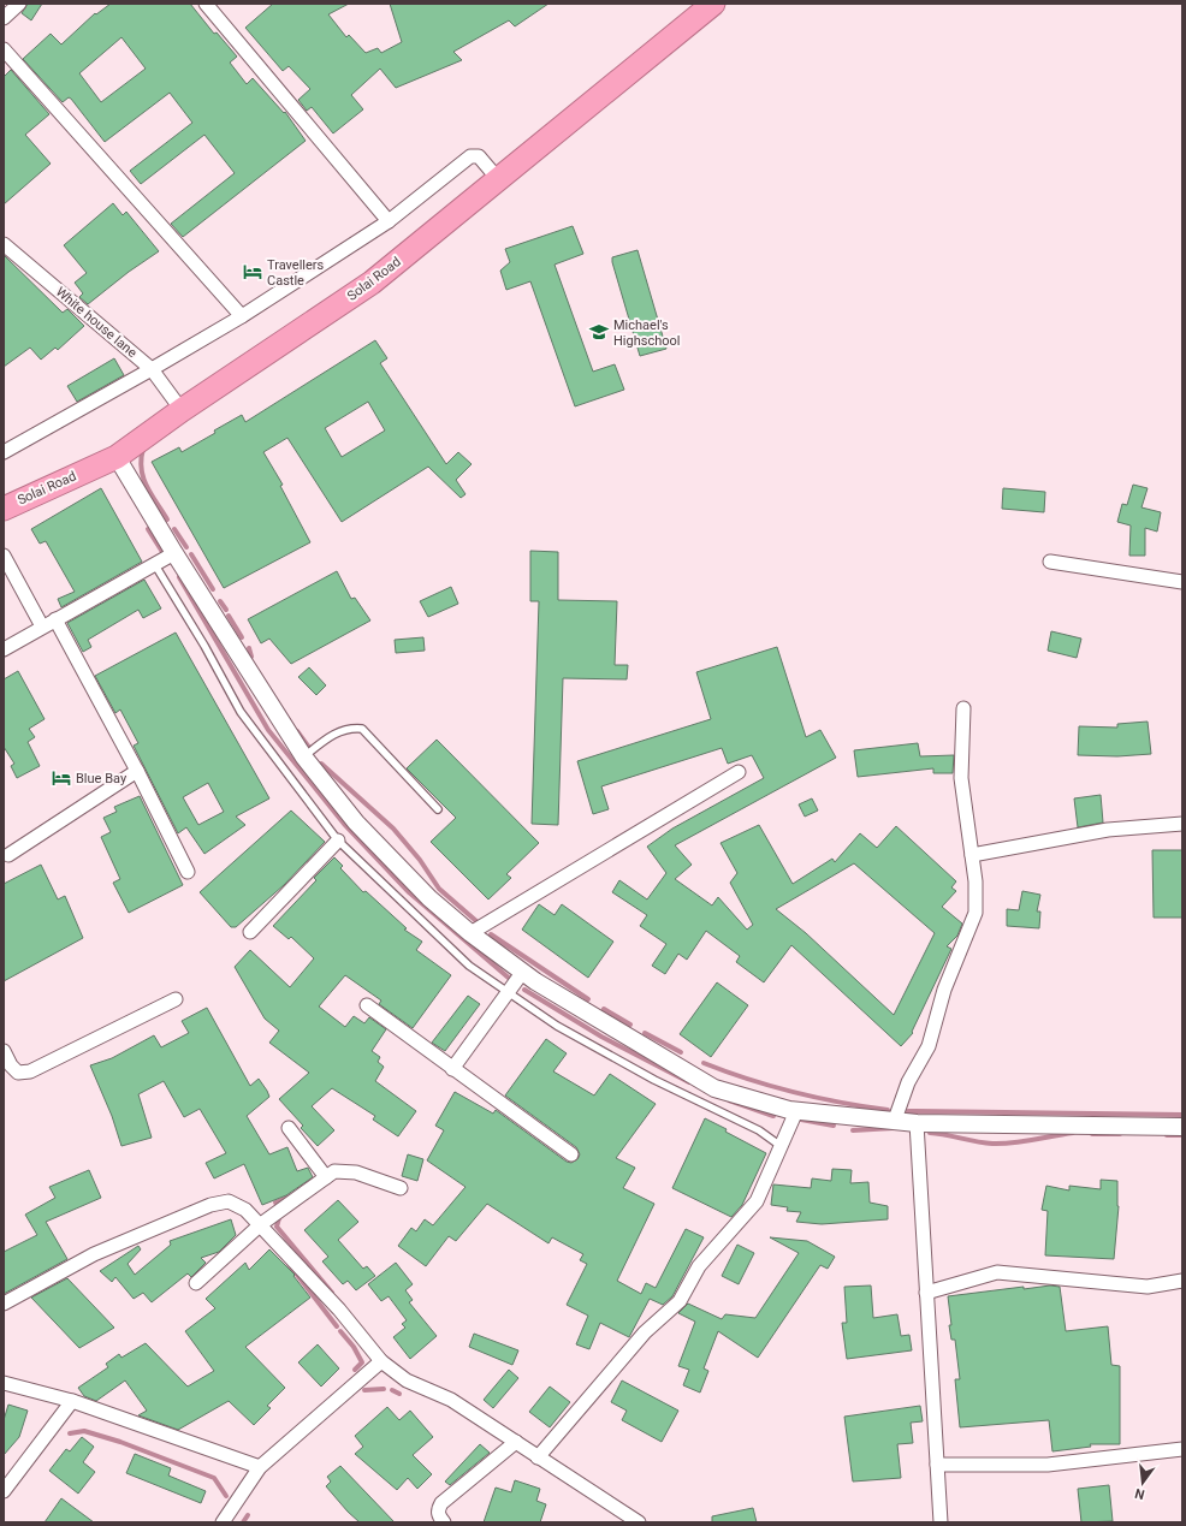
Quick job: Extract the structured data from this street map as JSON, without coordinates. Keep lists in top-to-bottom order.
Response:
{
  "streets": {
    "highway": ["Solai Road"],
    "street": ["White house lane"]
  },
  "crossings": [
    ["Solai Road", "White house lane"]
  ],
  "places": {
    "hotel": ["Travellers Castle", "Blue Bay"],
    "school or university": ["Michael's Highschool"]
  },
  "north": "bottom"
}
